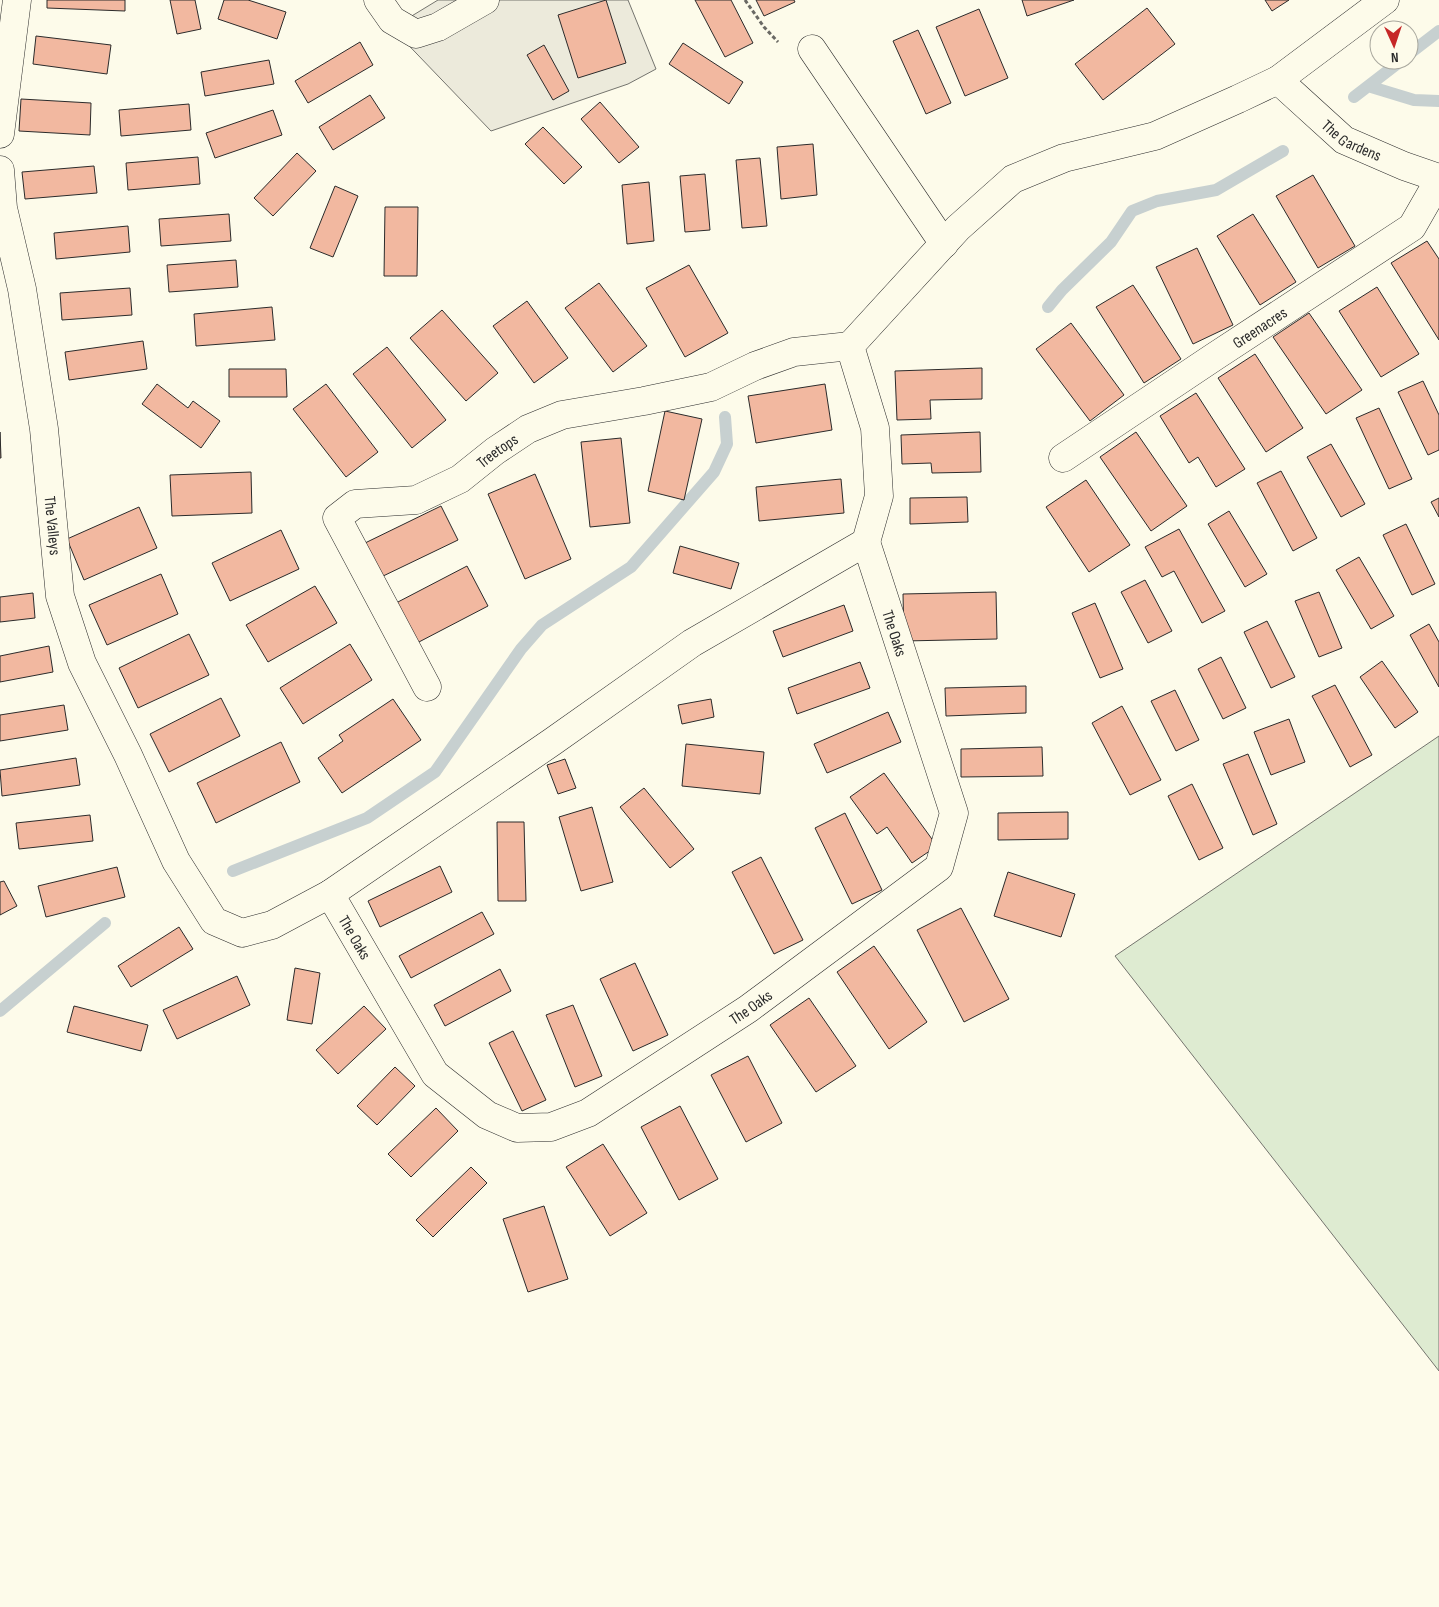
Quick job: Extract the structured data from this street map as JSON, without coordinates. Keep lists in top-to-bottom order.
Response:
{
  "streets": {
    "street": [
      "The Gardens",
      "Greenacres",
      "Treetops",
      "The Valleys",
      "The Oaks"
    ]
  },
  "crossings": [
    ["The Gardens", "Greenacres"],
    ["The Valleys", "The Oaks"]
  ],
  "north": "bottom"
}
